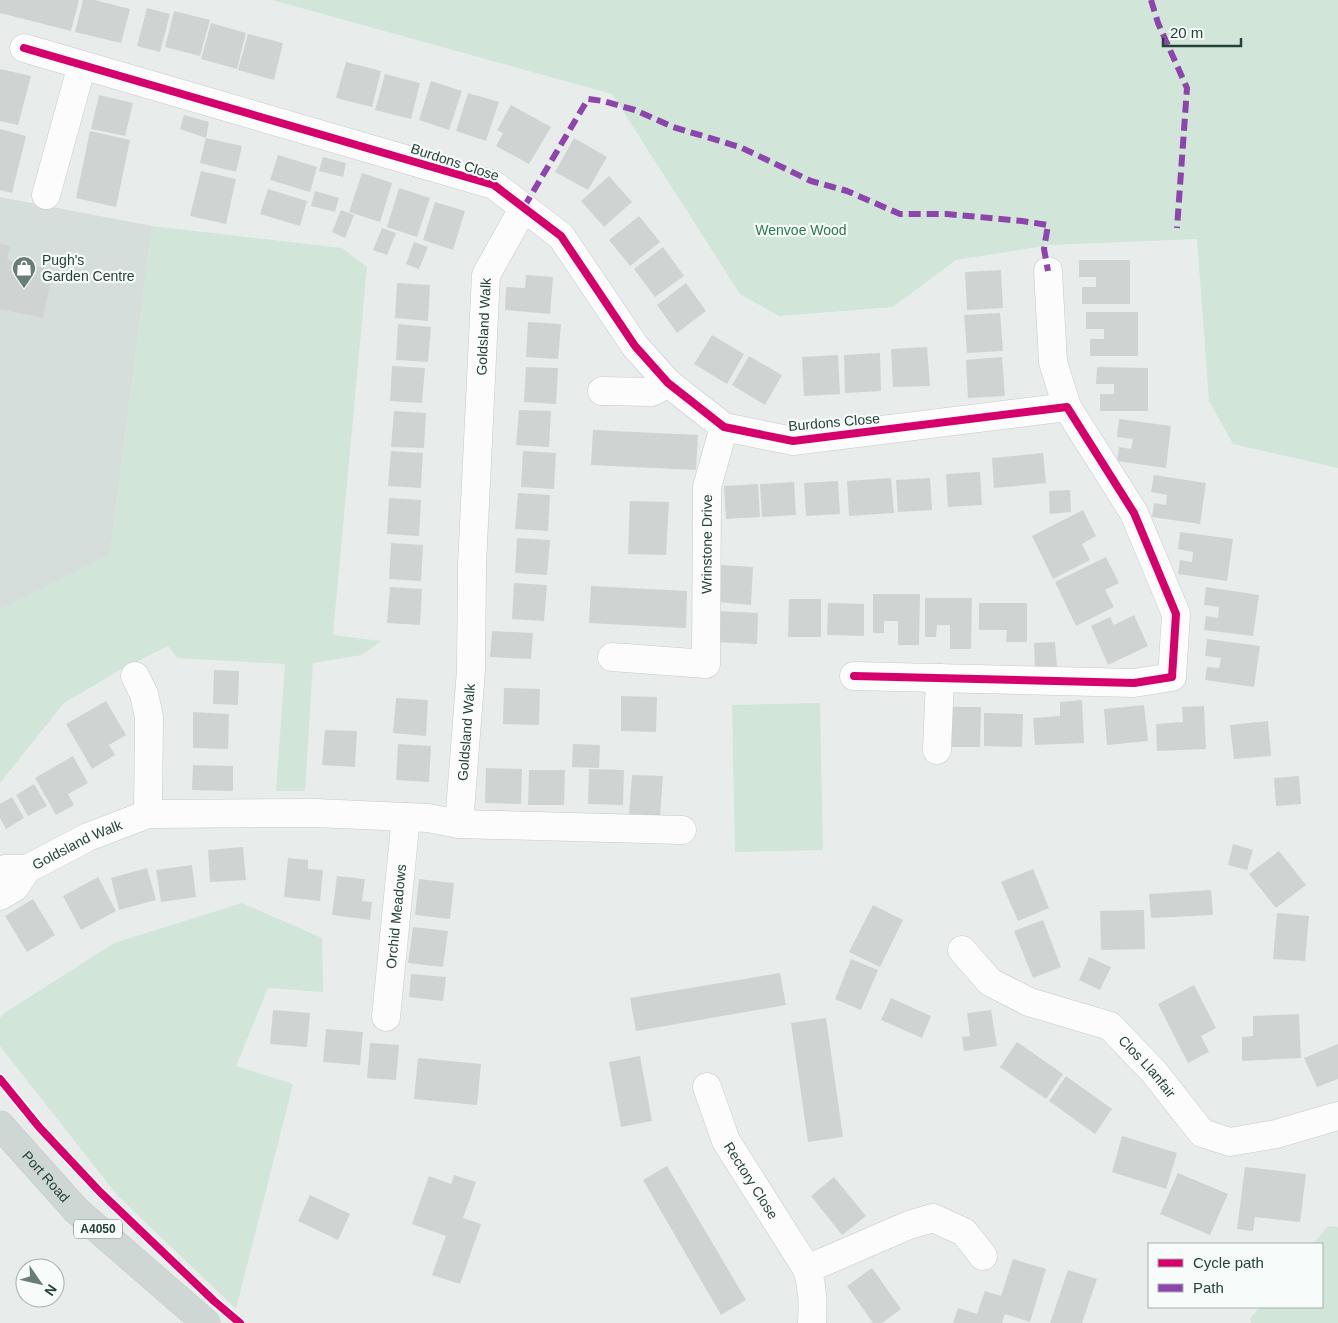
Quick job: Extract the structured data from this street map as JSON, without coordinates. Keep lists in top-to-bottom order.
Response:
{
  "streets": {
    "main road": ["Port Road", "A4050"],
    "street": [
      "Burdons Close",
      "Goldsland Walk",
      "Wrinstone Drive",
      "Orchid Meadows",
      "Clos Llanfair",
      "Rectory Close"
    ]
  },
  "crossings": [
    ["Burdons Close", "Goldsland Walk"],
    ["Burdons Close", "Wrinstone Drive"],
    ["Goldsland Walk", "Orchid Meadows"]
  ],
  "parks": ["Wenvoe Wood"],
  "places": {
    "shop": ["Pugh's Garden Centre"]
  },
  "legend": ["Cycle path", "Path"],
  "scale_bar": "20 m",
  "north": "bottom right"
}
